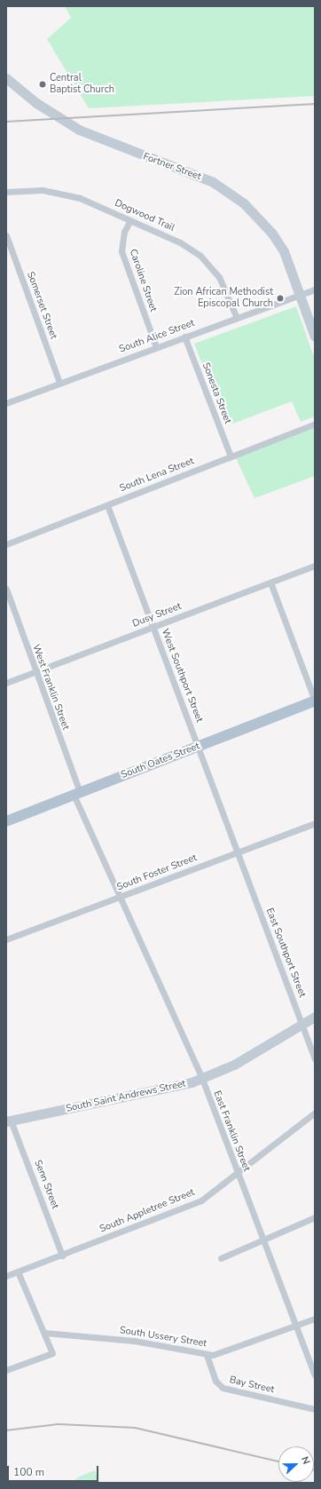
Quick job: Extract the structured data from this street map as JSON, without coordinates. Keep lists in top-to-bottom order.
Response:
{
  "streets": {
    "main road": ["South Oates Street"],
    "street": [
      "Fortner Street",
      "Dogwood Trail",
      "Caroline Street",
      "Somerset Street",
      "South Alice Street",
      "Sonesta Street",
      "South Lena Street",
      "Dusy Street",
      "West Southport Street",
      "West Franklin Street",
      "South Foster Street",
      "East Southport Street",
      "South Saint Andrews Street",
      "East Franklin Street",
      "Senn Street",
      "South Appletree Street",
      "South Ussery Street",
      "Bay Street"
    ]
  },
  "crossings": [
    ["Fortner Street", "South Alice Street"],
    ["Dogwood Trail", "Caroline Street"],
    ["Dogwood Trail", "South Alice Street"],
    ["Caroline Street", "South Alice Street"],
    ["Somerset Street", "South Alice Street"],
    ["South Alice Street", "Sonesta Street"],
    ["Sonesta Street", "South Lena Street"],
    ["South Lena Street", "West Southport Street"],
    ["Dusy Street", "West Southport Street"],
    ["Dusy Street", "West Franklin Street"],
    ["West Southport Street", "South Oates Street"],
    ["West Southport Street", "South Foster Street"],
    ["West Southport Street", "East Southport Street"],
    ["West Franklin Street", "South Oates Street"],
    ["West Franklin Street", "South Foster Street"],
    ["West Franklin Street", "East Franklin Street"],
    ["South Foster Street", "East Southport Street"],
    ["South Foster Street", "East Franklin Street"],
    ["East Southport Street", "South Saint Andrews Street"],
    ["South Saint Andrews Street", "East Franklin Street"],
    ["South Saint Andrews Street", "Senn Street"],
    ["East Franklin Street", "South Appletree Street"],
    ["East Franklin Street", "South Ussery Street"],
    ["Senn Street", "South Appletree Street"],
    ["South Ussery Street", "Bay Street"]
  ],
  "places": ["Central Baptist Church", "Zion African Methodist Episcopal Church"],
  "scale_bar": "100 m",
  "north": "right"
}
